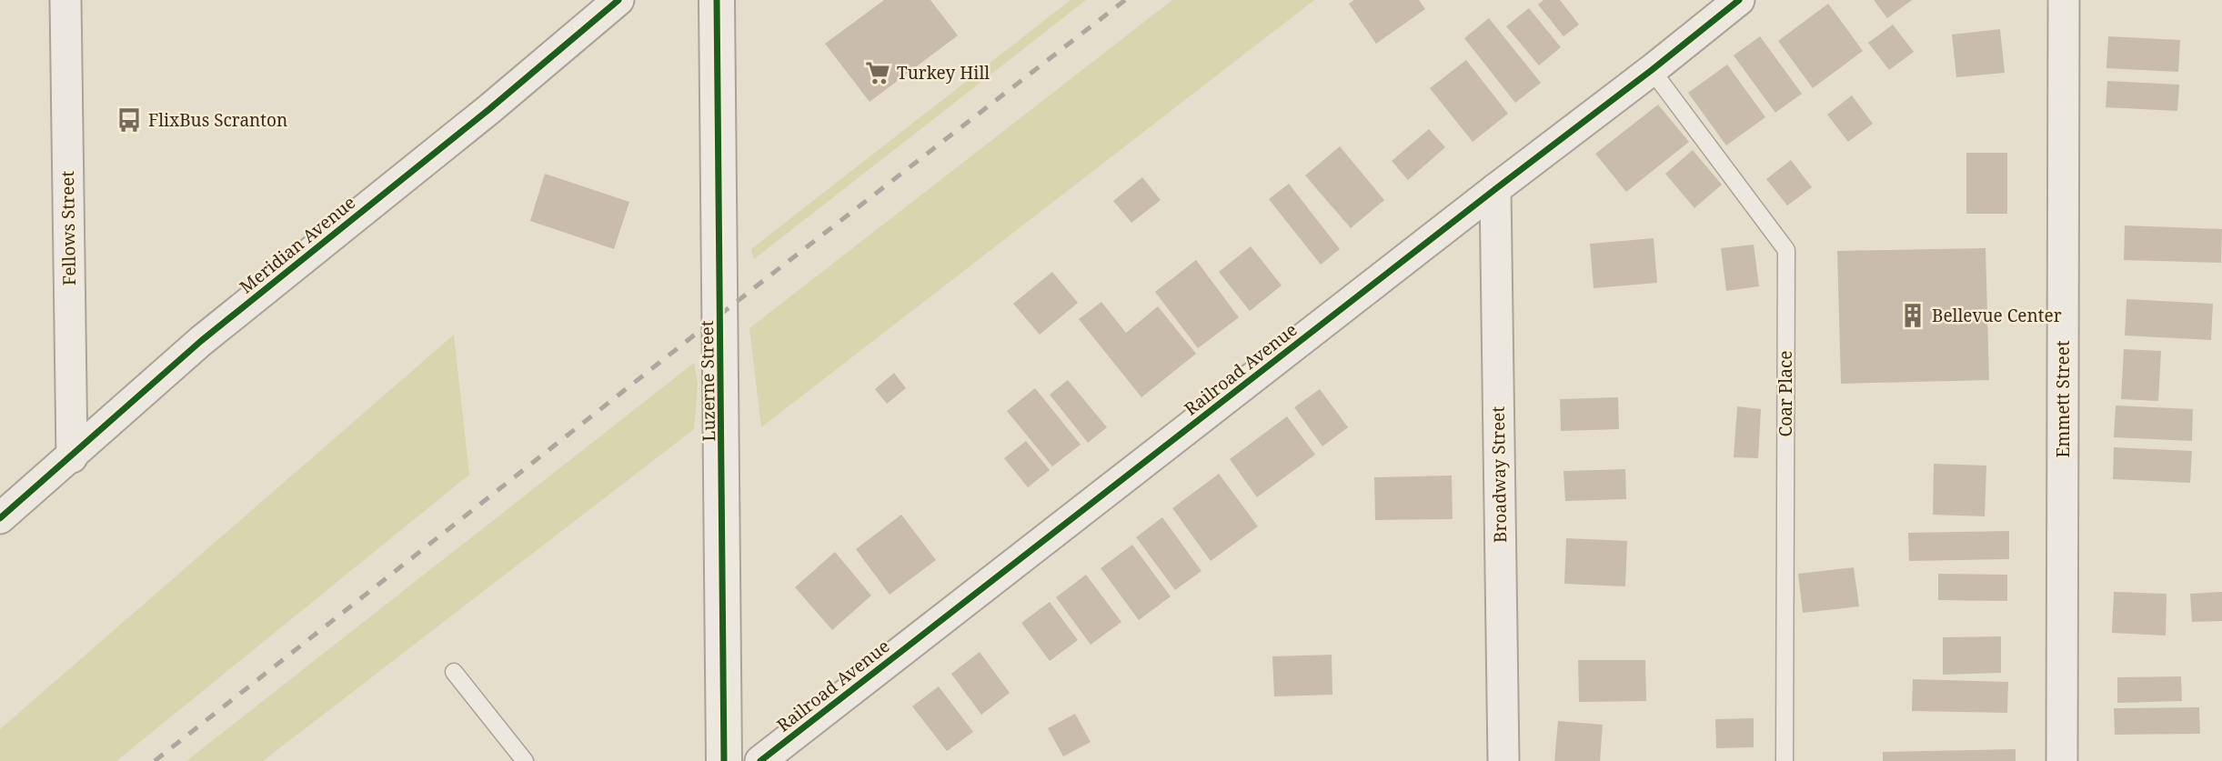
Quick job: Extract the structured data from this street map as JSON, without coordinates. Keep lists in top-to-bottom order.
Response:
{
  "streets": {
    "street": [
      "Fellows Street",
      "Meridian Avenue",
      "Railroad Avenue",
      "Luzerne Street",
      "Emmett Street",
      "Broadway Street"
    ],
    "lane": ["Coar Place"]
  },
  "crossings": [
    ["Fellows Street", "Meridian Avenue"],
    ["Railroad Avenue", "Coar Place"],
    ["Railroad Avenue", "Broadway Street"]
  ],
  "places": {
    "supermarket": ["Turkey Hill"],
    "bus stop": ["FlixBus Scranton"],
    "building": ["Bellevue Center"]
  }
}
